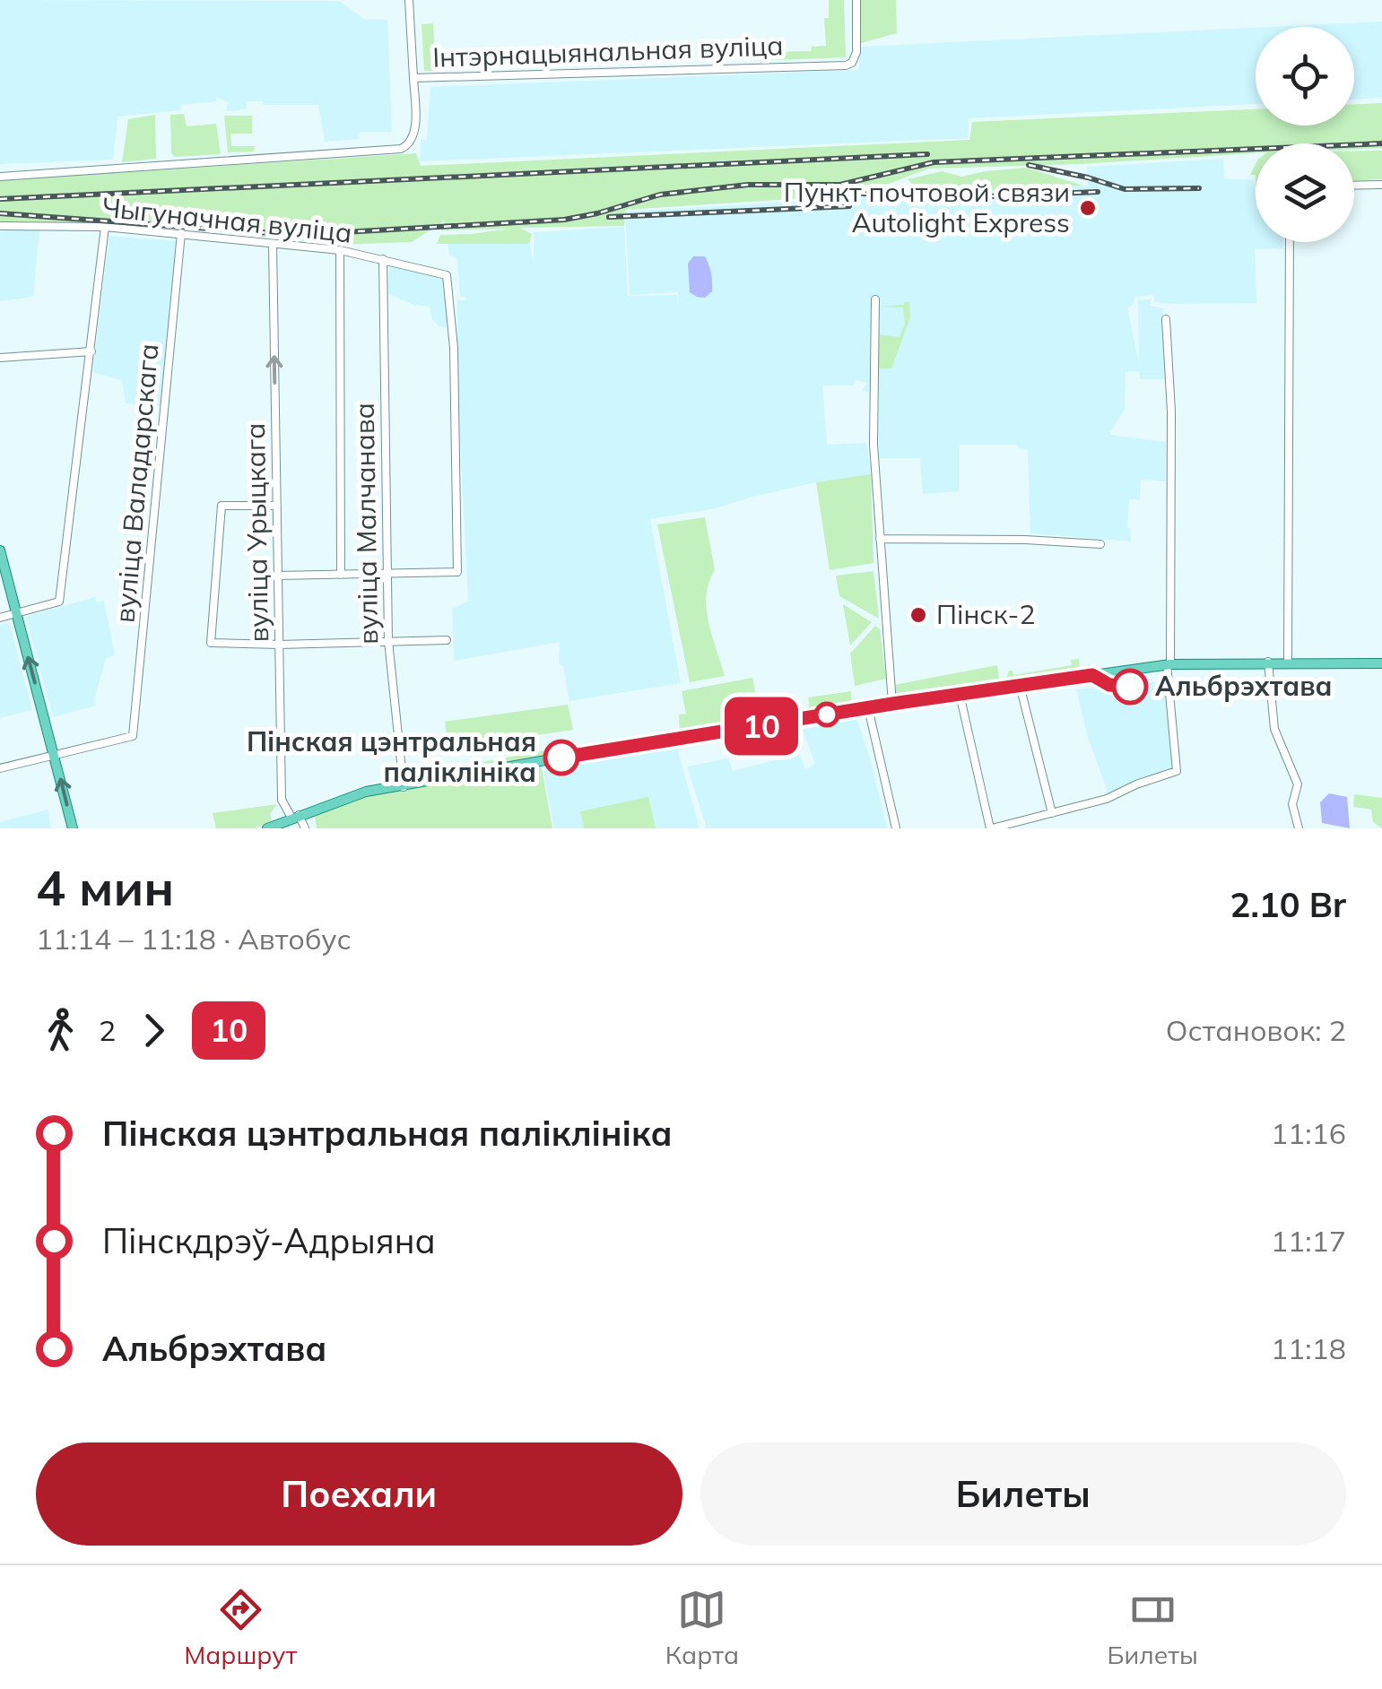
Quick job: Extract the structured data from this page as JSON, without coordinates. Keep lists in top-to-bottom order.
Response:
{
  "streets": {
    "street": [
      "Інтэрнацыянальная вуліца",
      "Чыгуначная вуліца",
      "вуліца Валадарскага",
      "вуліца Малчанава",
      "вуліца Урыцкага"
    ]
  },
  "crossings": [
    ["Чыгуначная вуліца", "вуліца Валадарскага"],
    ["Чыгуначная вуліца", "вуліца Малчанава"],
    ["Чыгуначная вуліца", "вуліца Урыцкага"]
  ],
  "one_way": ["вуліца Урыцкага"],
  "places": [
    "Пункт почтовой связи Autolight Express",
    "Пінск-2",
    "Альбрэхтава",
    "Пінская цэнтральная паліклініка"
  ],
  "lines": ["bus line 10"],
  "page": {
    "on_map": "10",
    "heading": ["4 мин", "11:14 – 11:18 · Автобус", "2.10 Br"],
    "legs": ["2", "10", "Остановок: 2"],
    "list": [
      {
        "name": "Пінская цэнтральная паліклініка",
        "value": "11:16"
      },
      {
        "name": "Пінскдрэў-Адрыяна",
        "value": "11:17"
      },
      {
        "name": "Альбрэхтава",
        "value": "11:18"
      }
    ],
    "buttons": ["Поехали", "Билеты"],
    "tabs": ["Маршрут", "Карта", "Билеты"]
  }
}
